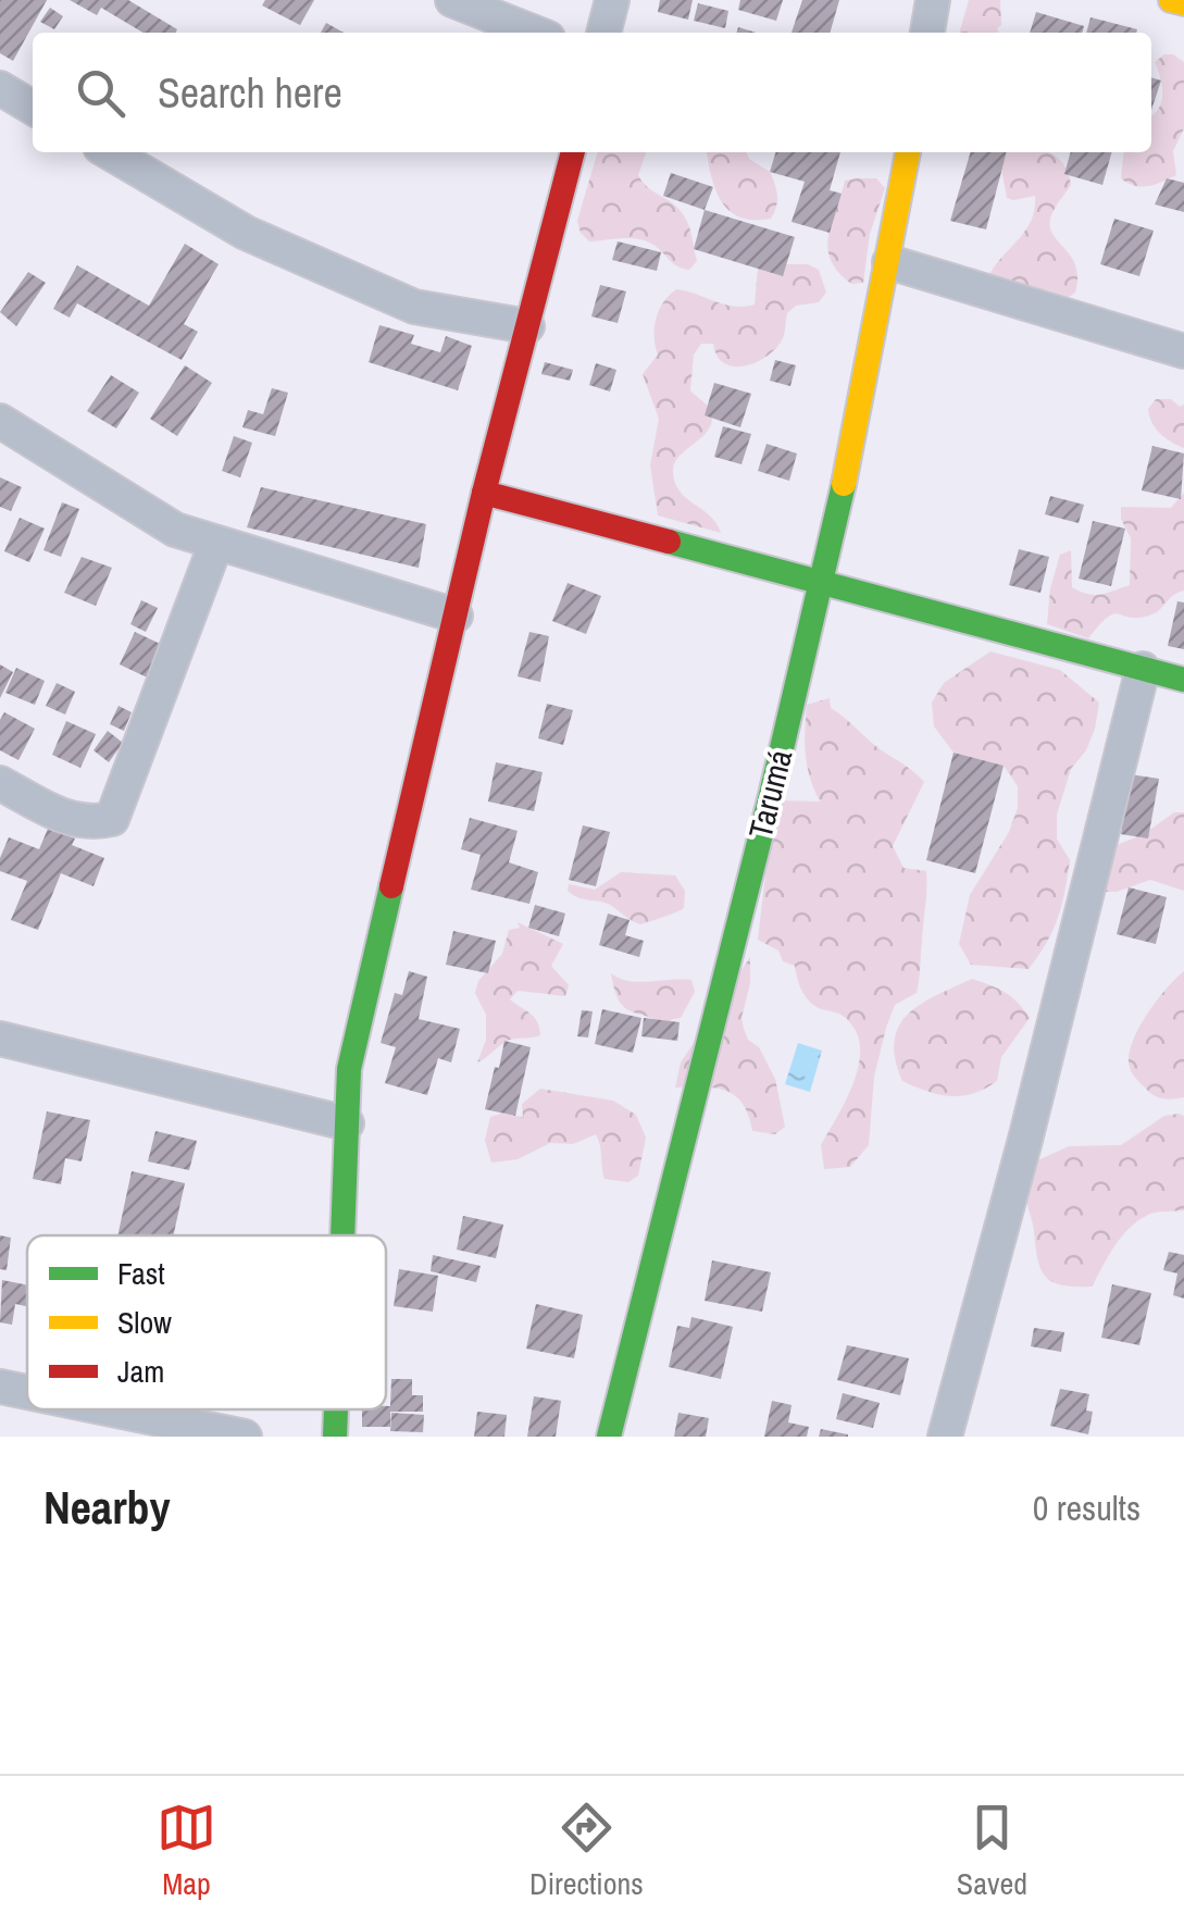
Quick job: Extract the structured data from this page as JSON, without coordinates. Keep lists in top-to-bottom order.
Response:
{
  "streets": {
    "street": ["Tarumá"]
  },
  "legend": ["Fast", "Slow", "Jam"],
  "page": {
    "search": "Search here",
    "heading": ["Nearby", "0 results"],
    "nav": ["Map", "Directions", "Saved"]
  }
}
